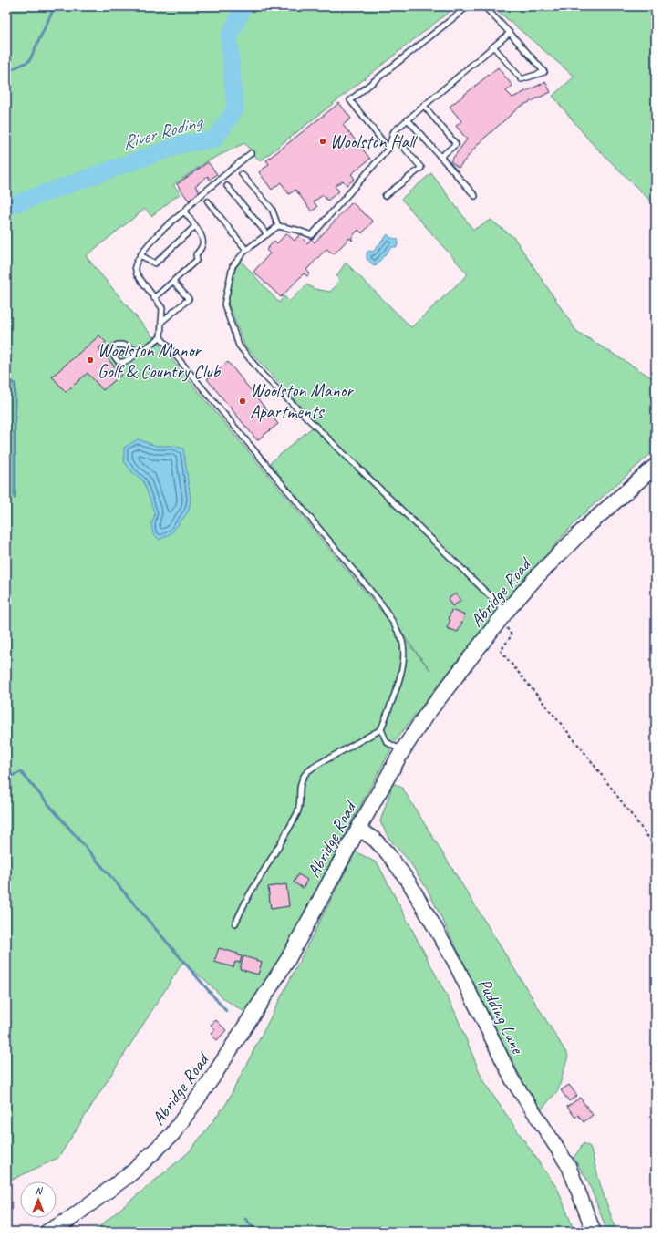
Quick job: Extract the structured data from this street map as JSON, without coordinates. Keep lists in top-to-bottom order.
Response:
{
  "streets": {
    "main road": ["Abridge Road"],
    "street": ["Pudding Lane"]
  },
  "crossings": [
    ["Abridge Road", "Pudding Lane"]
  ],
  "water": ["River Roding"],
  "places": ["Woolston Hall", "Woolston Manor Golf & Country Club", "Woolston Manor Apartments"],
  "north": "top"
}
